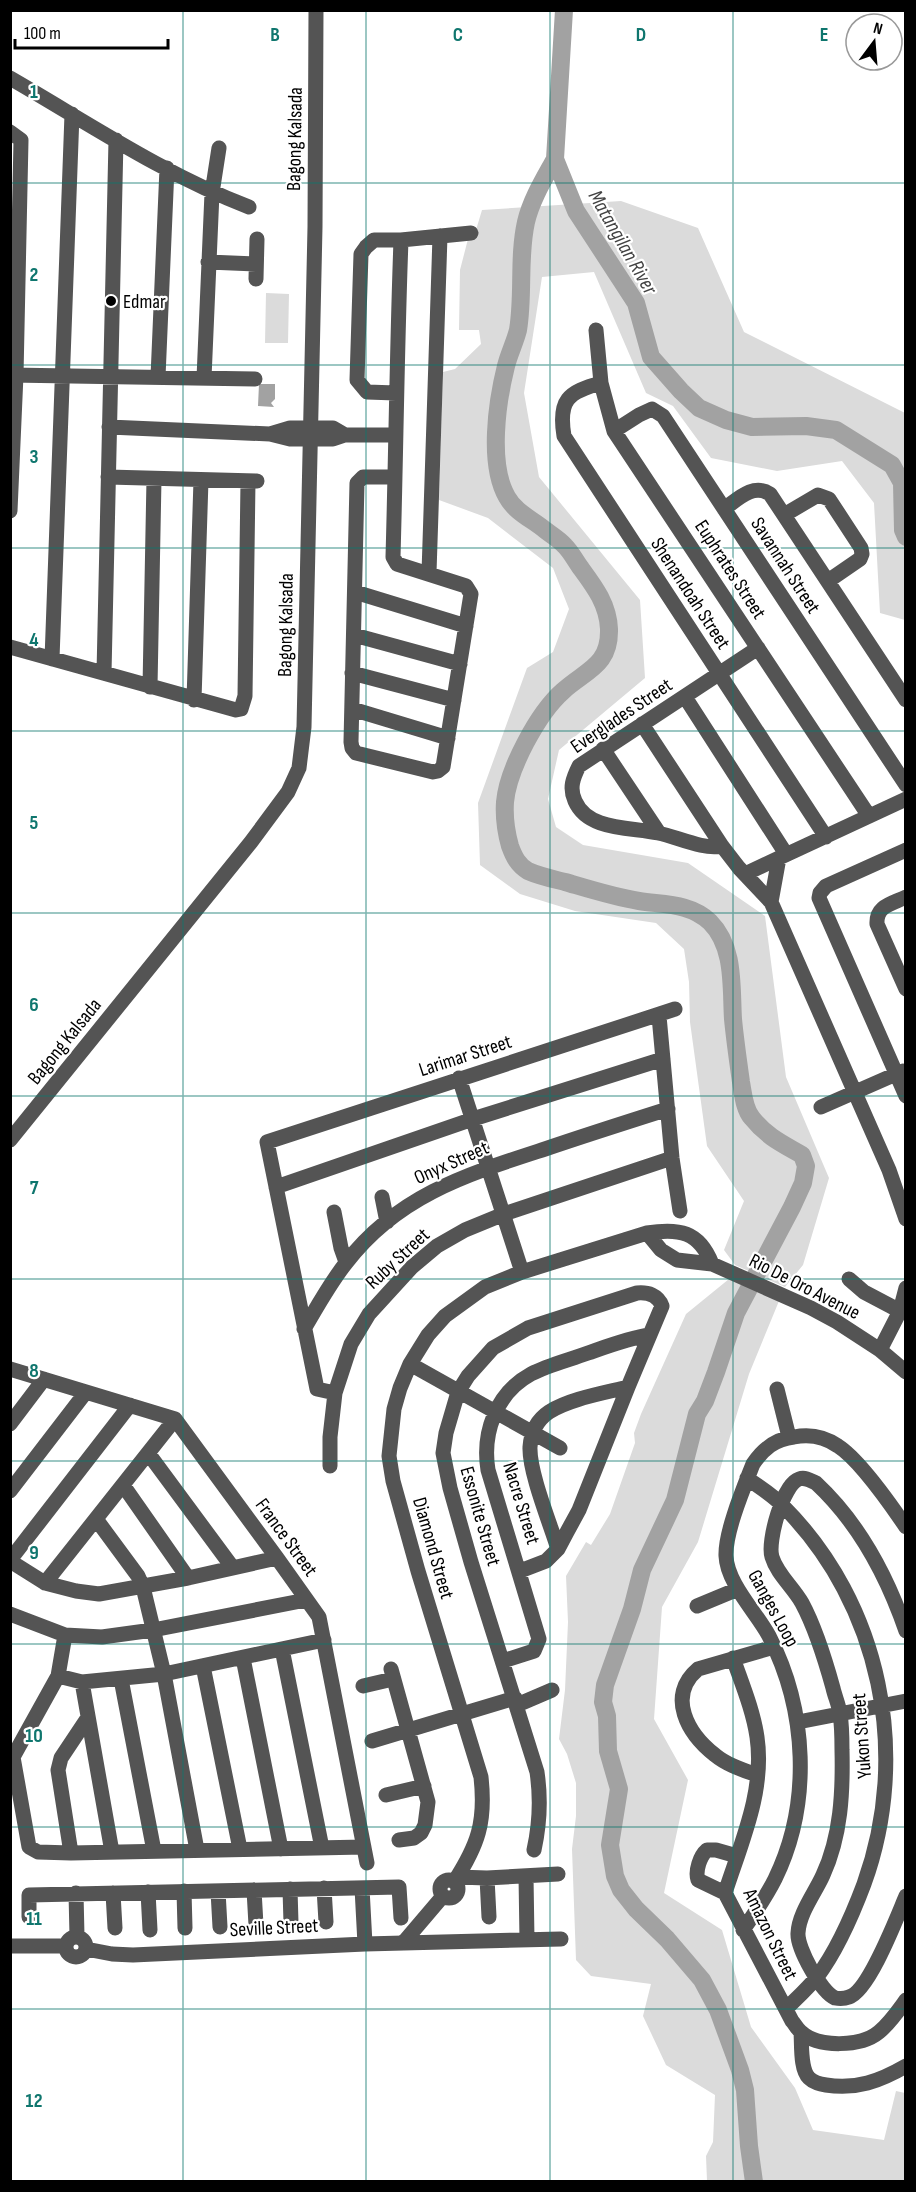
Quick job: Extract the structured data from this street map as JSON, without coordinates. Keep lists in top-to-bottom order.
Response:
{
  "streets": {
    "street": [
      "Bagong Kalsada",
      "Savannah Street",
      "Euphrates Street",
      "Shenandoah Street",
      "Everglades Street",
      "Larimar Street",
      "Onyx Street",
      "Ruby Street",
      "Rio De Oro Avenue",
      "Nacre Street",
      "Essonite Street",
      "France Street",
      "Diamond Street",
      "Ganges Loop",
      "Yukon Street",
      "Seville Street",
      "Amazon Street"
    ]
  },
  "crossings": [
    ["Savannah Street", "Euphrates Street"],
    ["Euphrates Street", "Shenandoah Street"],
    ["Euphrates Street", "Everglades Street"],
    ["Shenandoah Street", "Everglades Street"],
    ["Nacre Street", "Essonite Street"],
    ["Diamond Street", "Seville Street"],
    ["Ganges Loop", "Yukon Street"],
    ["Ganges Loop", "Amazon Street"],
    ["Yukon Street", "Amazon Street"]
  ],
  "water": ["Matangilan River"],
  "places": ["Edmar"],
  "scale_bar": "100 m",
  "north": "top",
  "grid": {
    "columns": [
      "B",
      "C",
      "D",
      "E"
    ],
    "rows": [
      "1",
      "2",
      "3",
      "4",
      "5",
      "6",
      "7",
      "8",
      "9",
      "10",
      "11",
      "12"
    ]
  }
}
